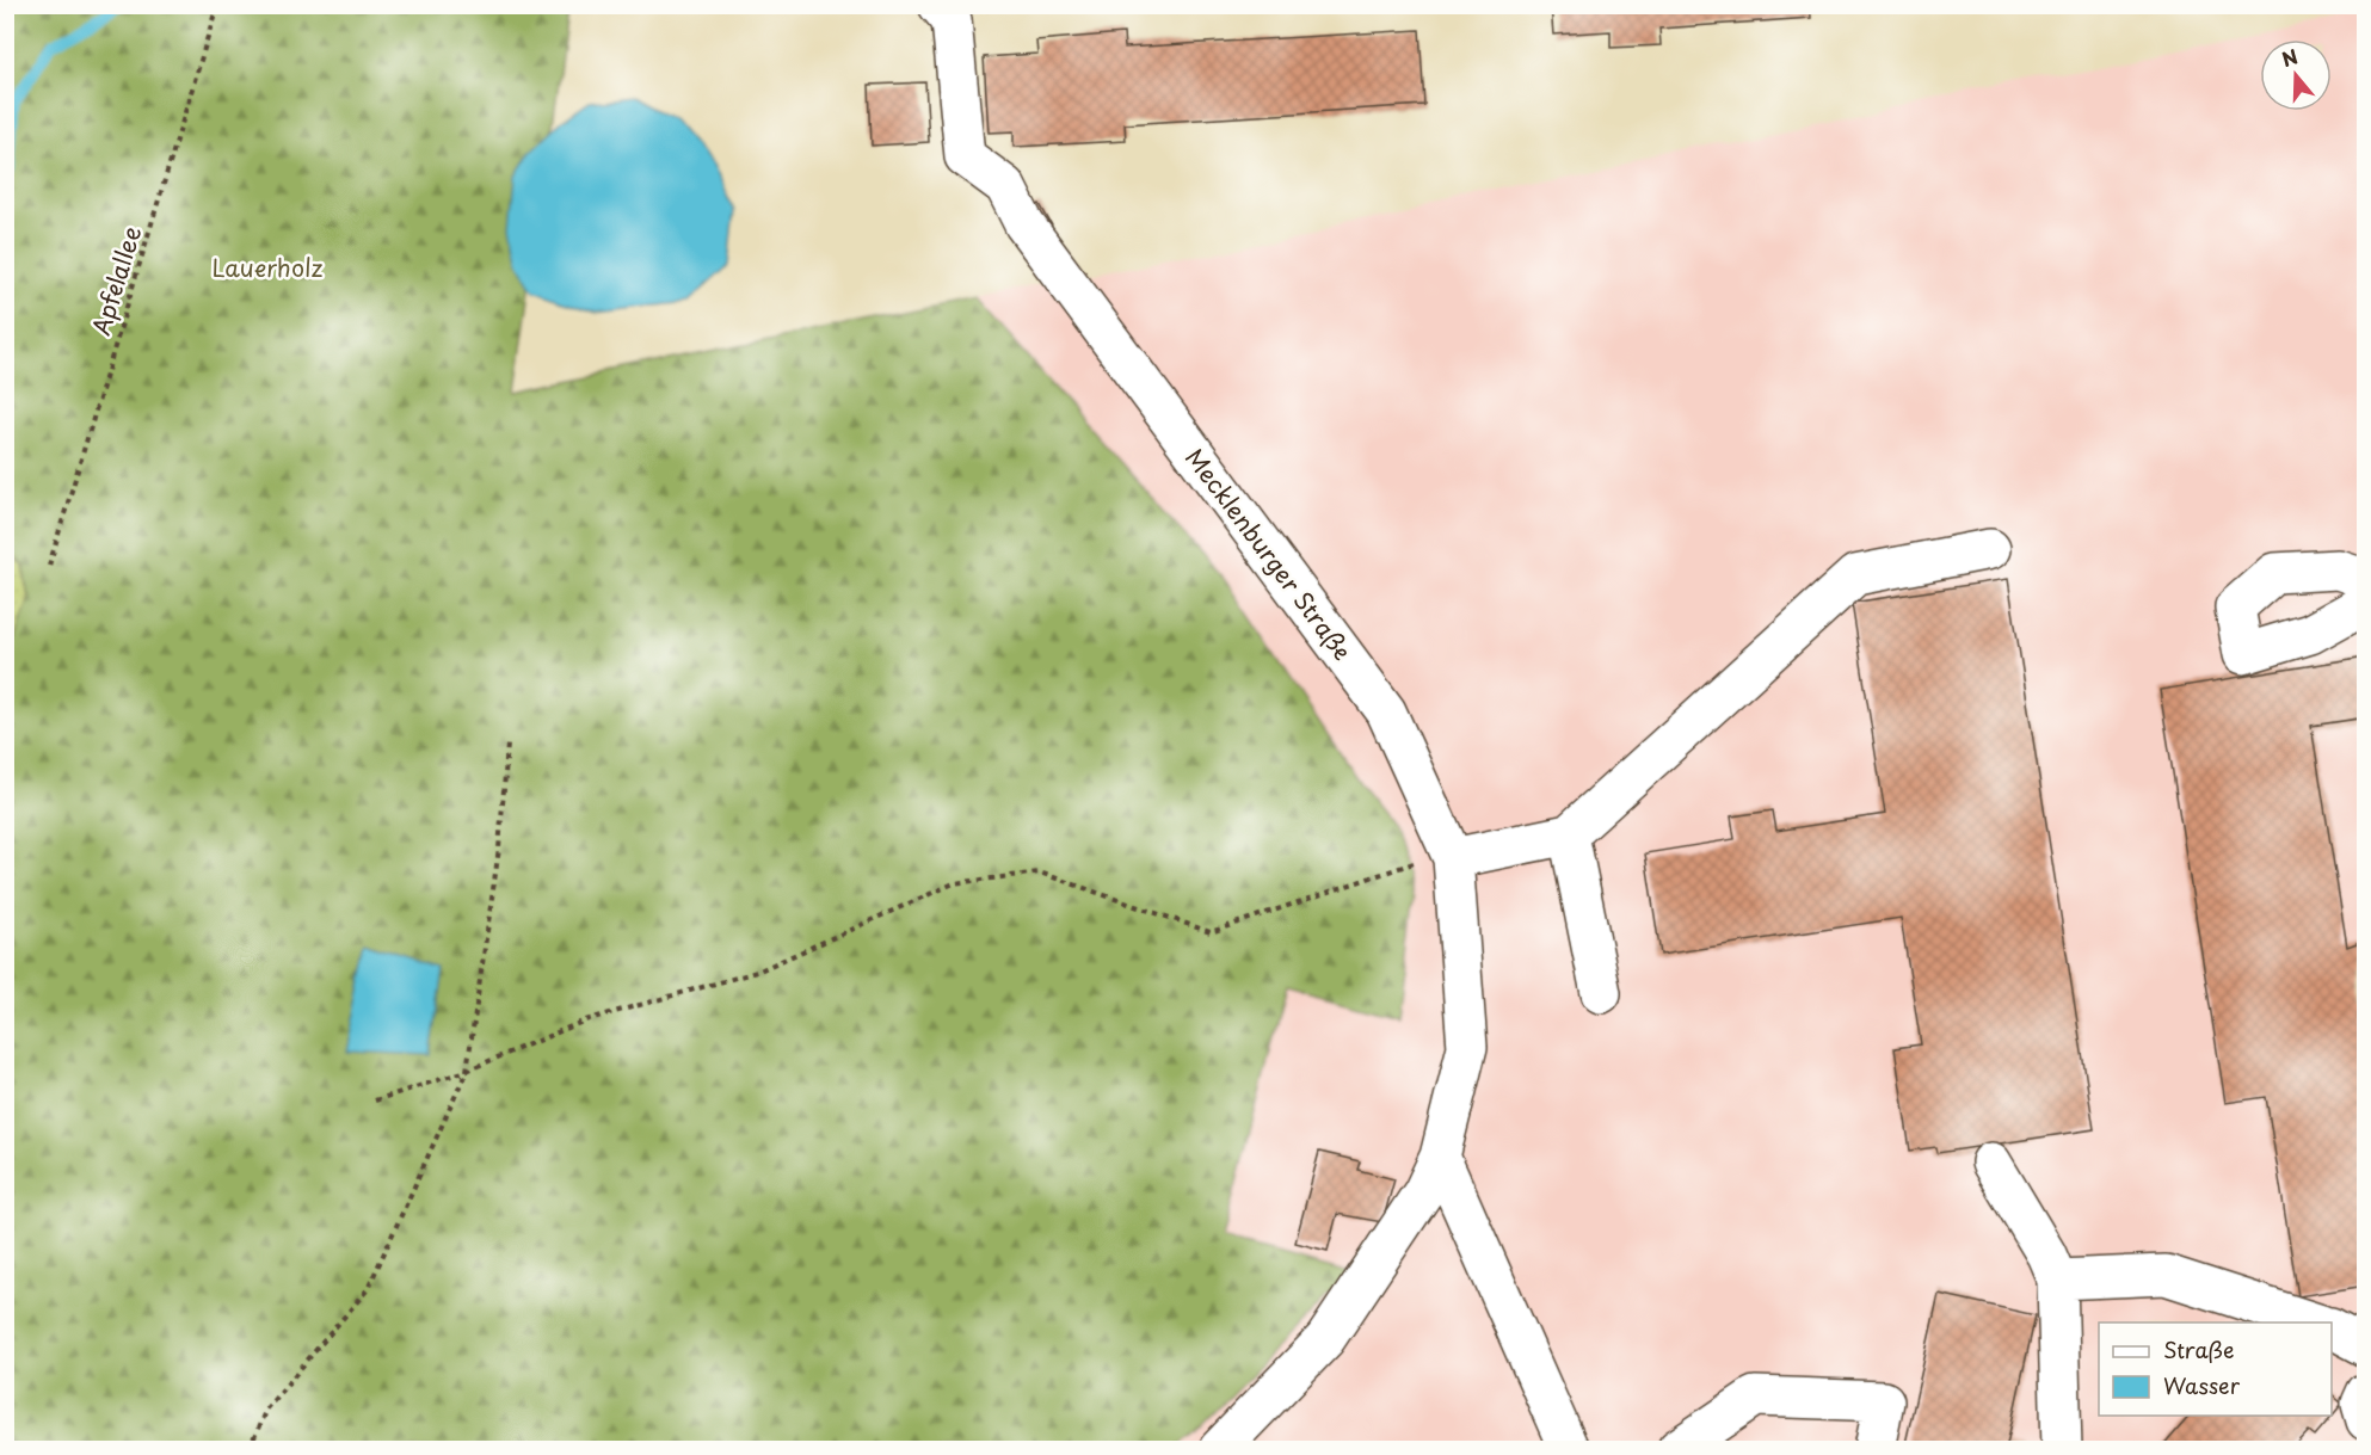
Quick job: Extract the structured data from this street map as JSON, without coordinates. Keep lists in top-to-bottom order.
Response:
{
  "streets": {
    "street": ["Mecklenburger Straße"],
    "path": ["Apfelallee"]
  },
  "parks": ["Lauerholz"],
  "legend": ["Straße", "Wasser"],
  "north": "top"
}
